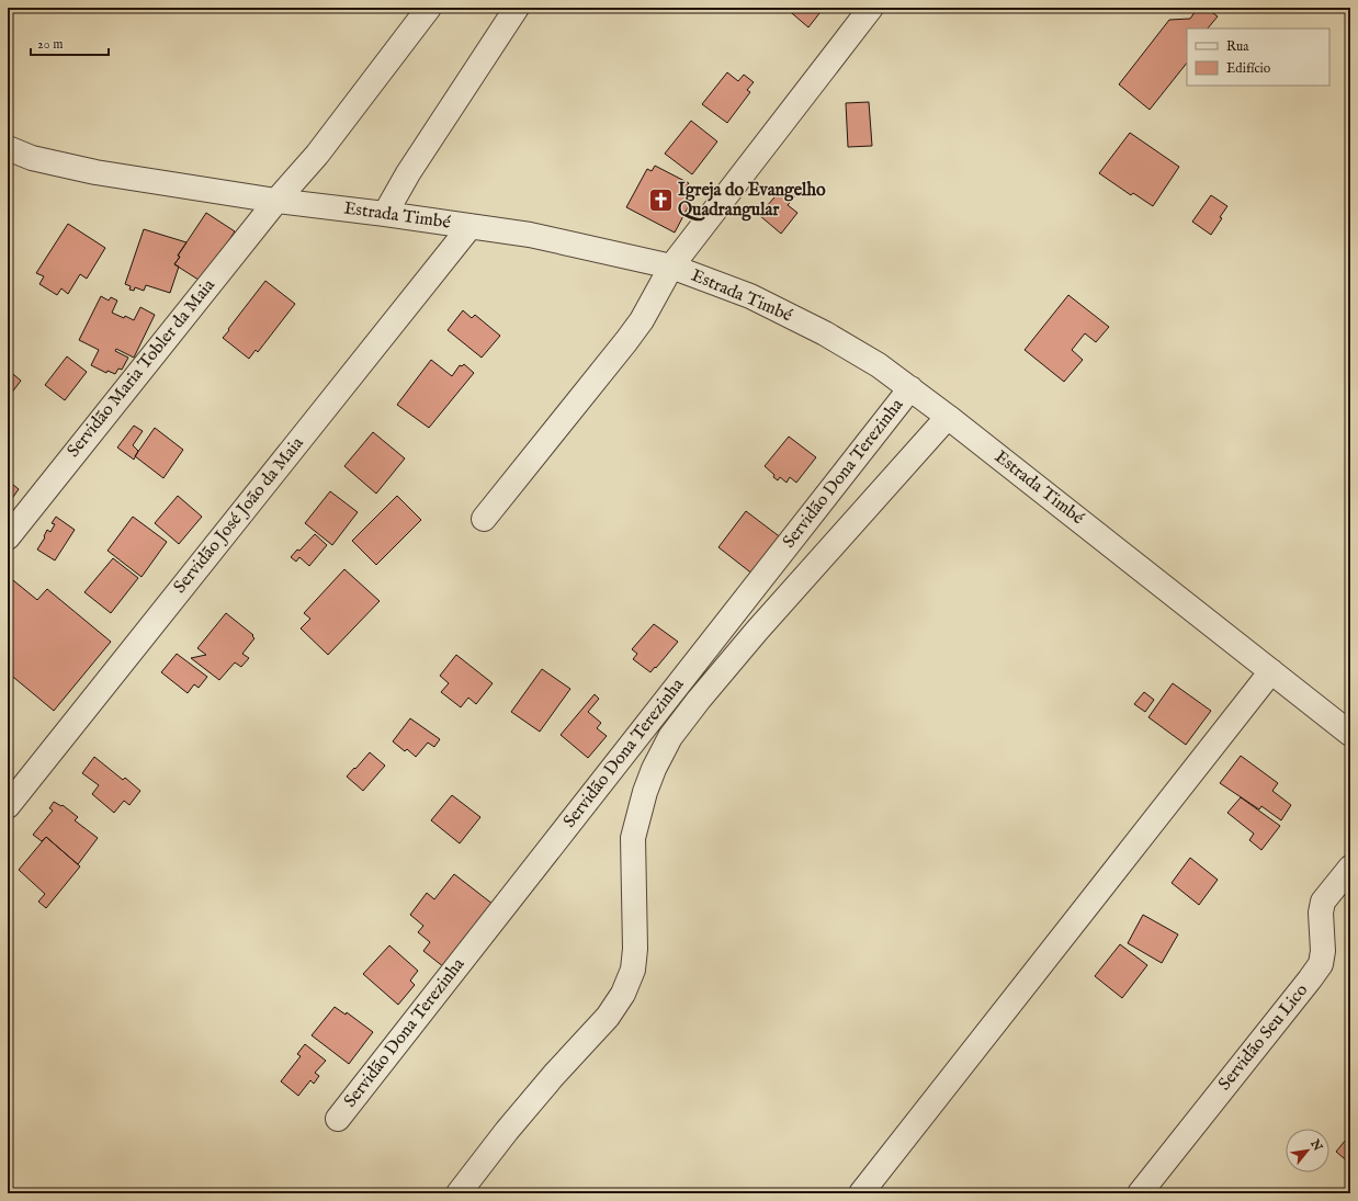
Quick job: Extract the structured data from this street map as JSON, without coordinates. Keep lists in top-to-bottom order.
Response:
{
  "streets": {
    "street": [
      "Estrada Timbé",
      "Servidão Maria Tobler da Maia",
      "Servidão Dona Terezinha",
      "Servidão José João da Maia",
      "Servidão Seu Lico"
    ]
  },
  "crossings": [
    ["Estrada Timbé", "Servidão Maria Tobler da Maia"],
    ["Estrada Timbé", "Servidão Dona Terezinha"],
    ["Estrada Timbé", "Servidão José João da Maia"]
  ],
  "places": {
    "church": ["Igreja do Evangelho Quadrangular"]
  },
  "legend": ["Rua", "Edifício"],
  "scale_bar": "20 m",
  "north": "top right"
}
